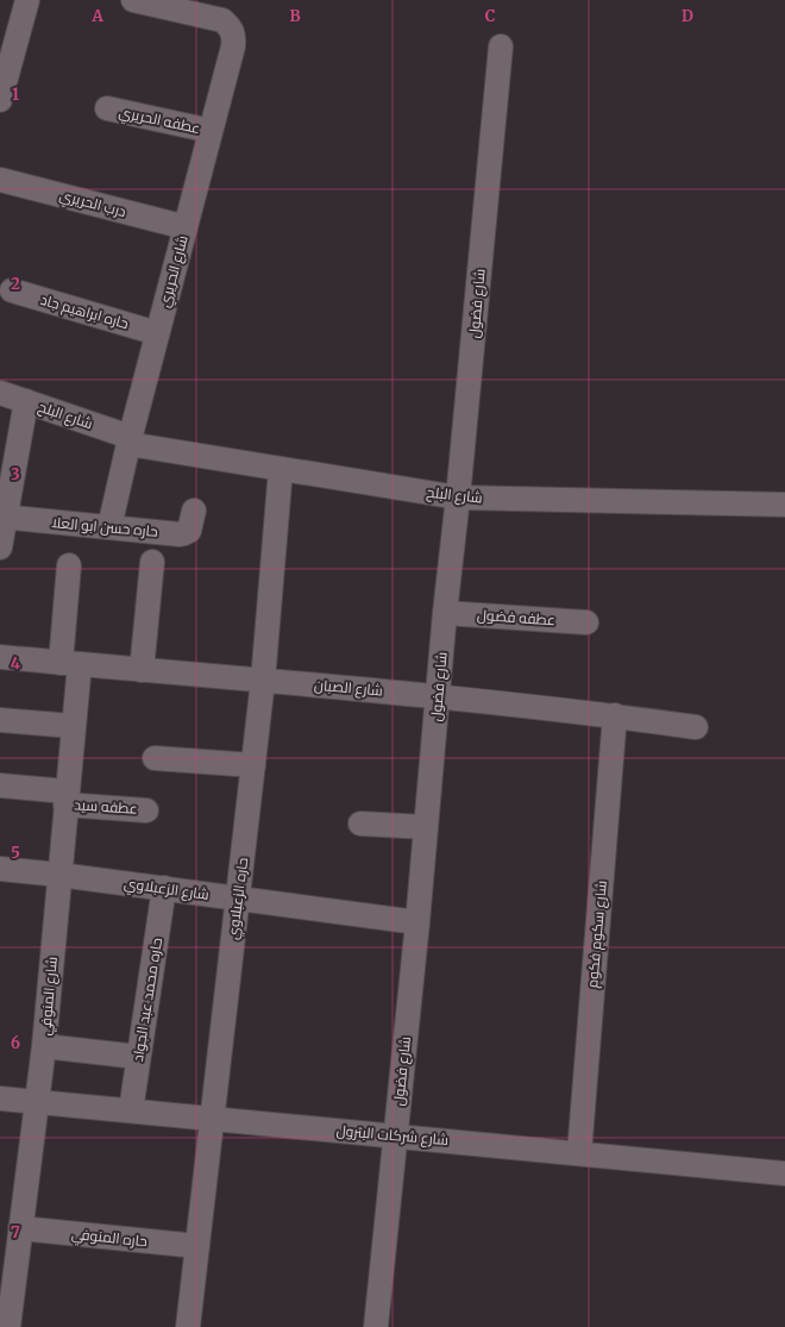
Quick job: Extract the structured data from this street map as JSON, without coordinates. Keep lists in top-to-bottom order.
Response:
{
  "streets": {
    "street": [
      "عطفه الحريري",
      "درب الحريري",
      "شارع الحريري",
      "شارع فضول",
      "حاره ابراهيم جاد",
      "شارع البلح",
      "حاره حسن ابو العلا",
      "عطفه فضول",
      "شارع الصبان",
      "عطفه سيد",
      "شارع الزعبلاوي",
      "حاره الزعبلاوي",
      "شارع سكوم فكوم",
      "شارع المنوفي",
      "حاره محمد عبد الجواد",
      "شارع شركات البترول",
      "حاره المنوفي"
    ]
  },
  "crossings": [
    ["عطفه الحريري", "شارع الحريري"],
    ["درب الحريري", "شارع الحريري"],
    ["شارع الحريري", "حاره ابراهيم جاد"],
    ["شارع الحريري", "شارع البلح"],
    ["شارع الحريري", "حاره حسن ابو العلا"],
    ["شارع فضول", "شارع البلح"],
    ["شارع فضول", "عطفه فضول"],
    ["شارع فضول", "شارع الصبان"],
    ["شارع فضول", "شارع الزعبلاوي"],
    ["شارع فضول", "شارع شركات البترول"],
    ["شارع البلح", "حاره الزعبلاوي"],
    ["شارع الصبان", "حاره الزعبلاوي"],
    ["شارع الصبان", "شارع سكوم فكوم"],
    ["شارع الصبان", "شارع المنوفي"],
    ["عطفه سيد", "شارع المنوفي"],
    ["شارع الزعبلاوي", "حاره الزعبلاوي"],
    ["شارع الزعبلاوي", "شارع المنوفي"],
    ["شارع الزعبلاوي", "حاره محمد عبد الجواد"],
    ["حاره الزعبلاوي", "شارع شركات البترول"],
    ["حاره الزعبلاوي", "حاره المنوفي"],
    ["شارع سكوم فكوم", "شارع شركات البترول"],
    ["شارع المنوفي", "شارع شركات البترول"],
    ["شارع المنوفي", "حاره المنوفي"],
    ["حاره محمد عبد الجواد", "شارع شركات البترول"]
  ],
  "grid": {
    "columns": [
      "A",
      "B",
      "C",
      "D"
    ],
    "rows": [
      "1",
      "2",
      "3",
      "4",
      "5",
      "6",
      "7"
    ]
  }
}
